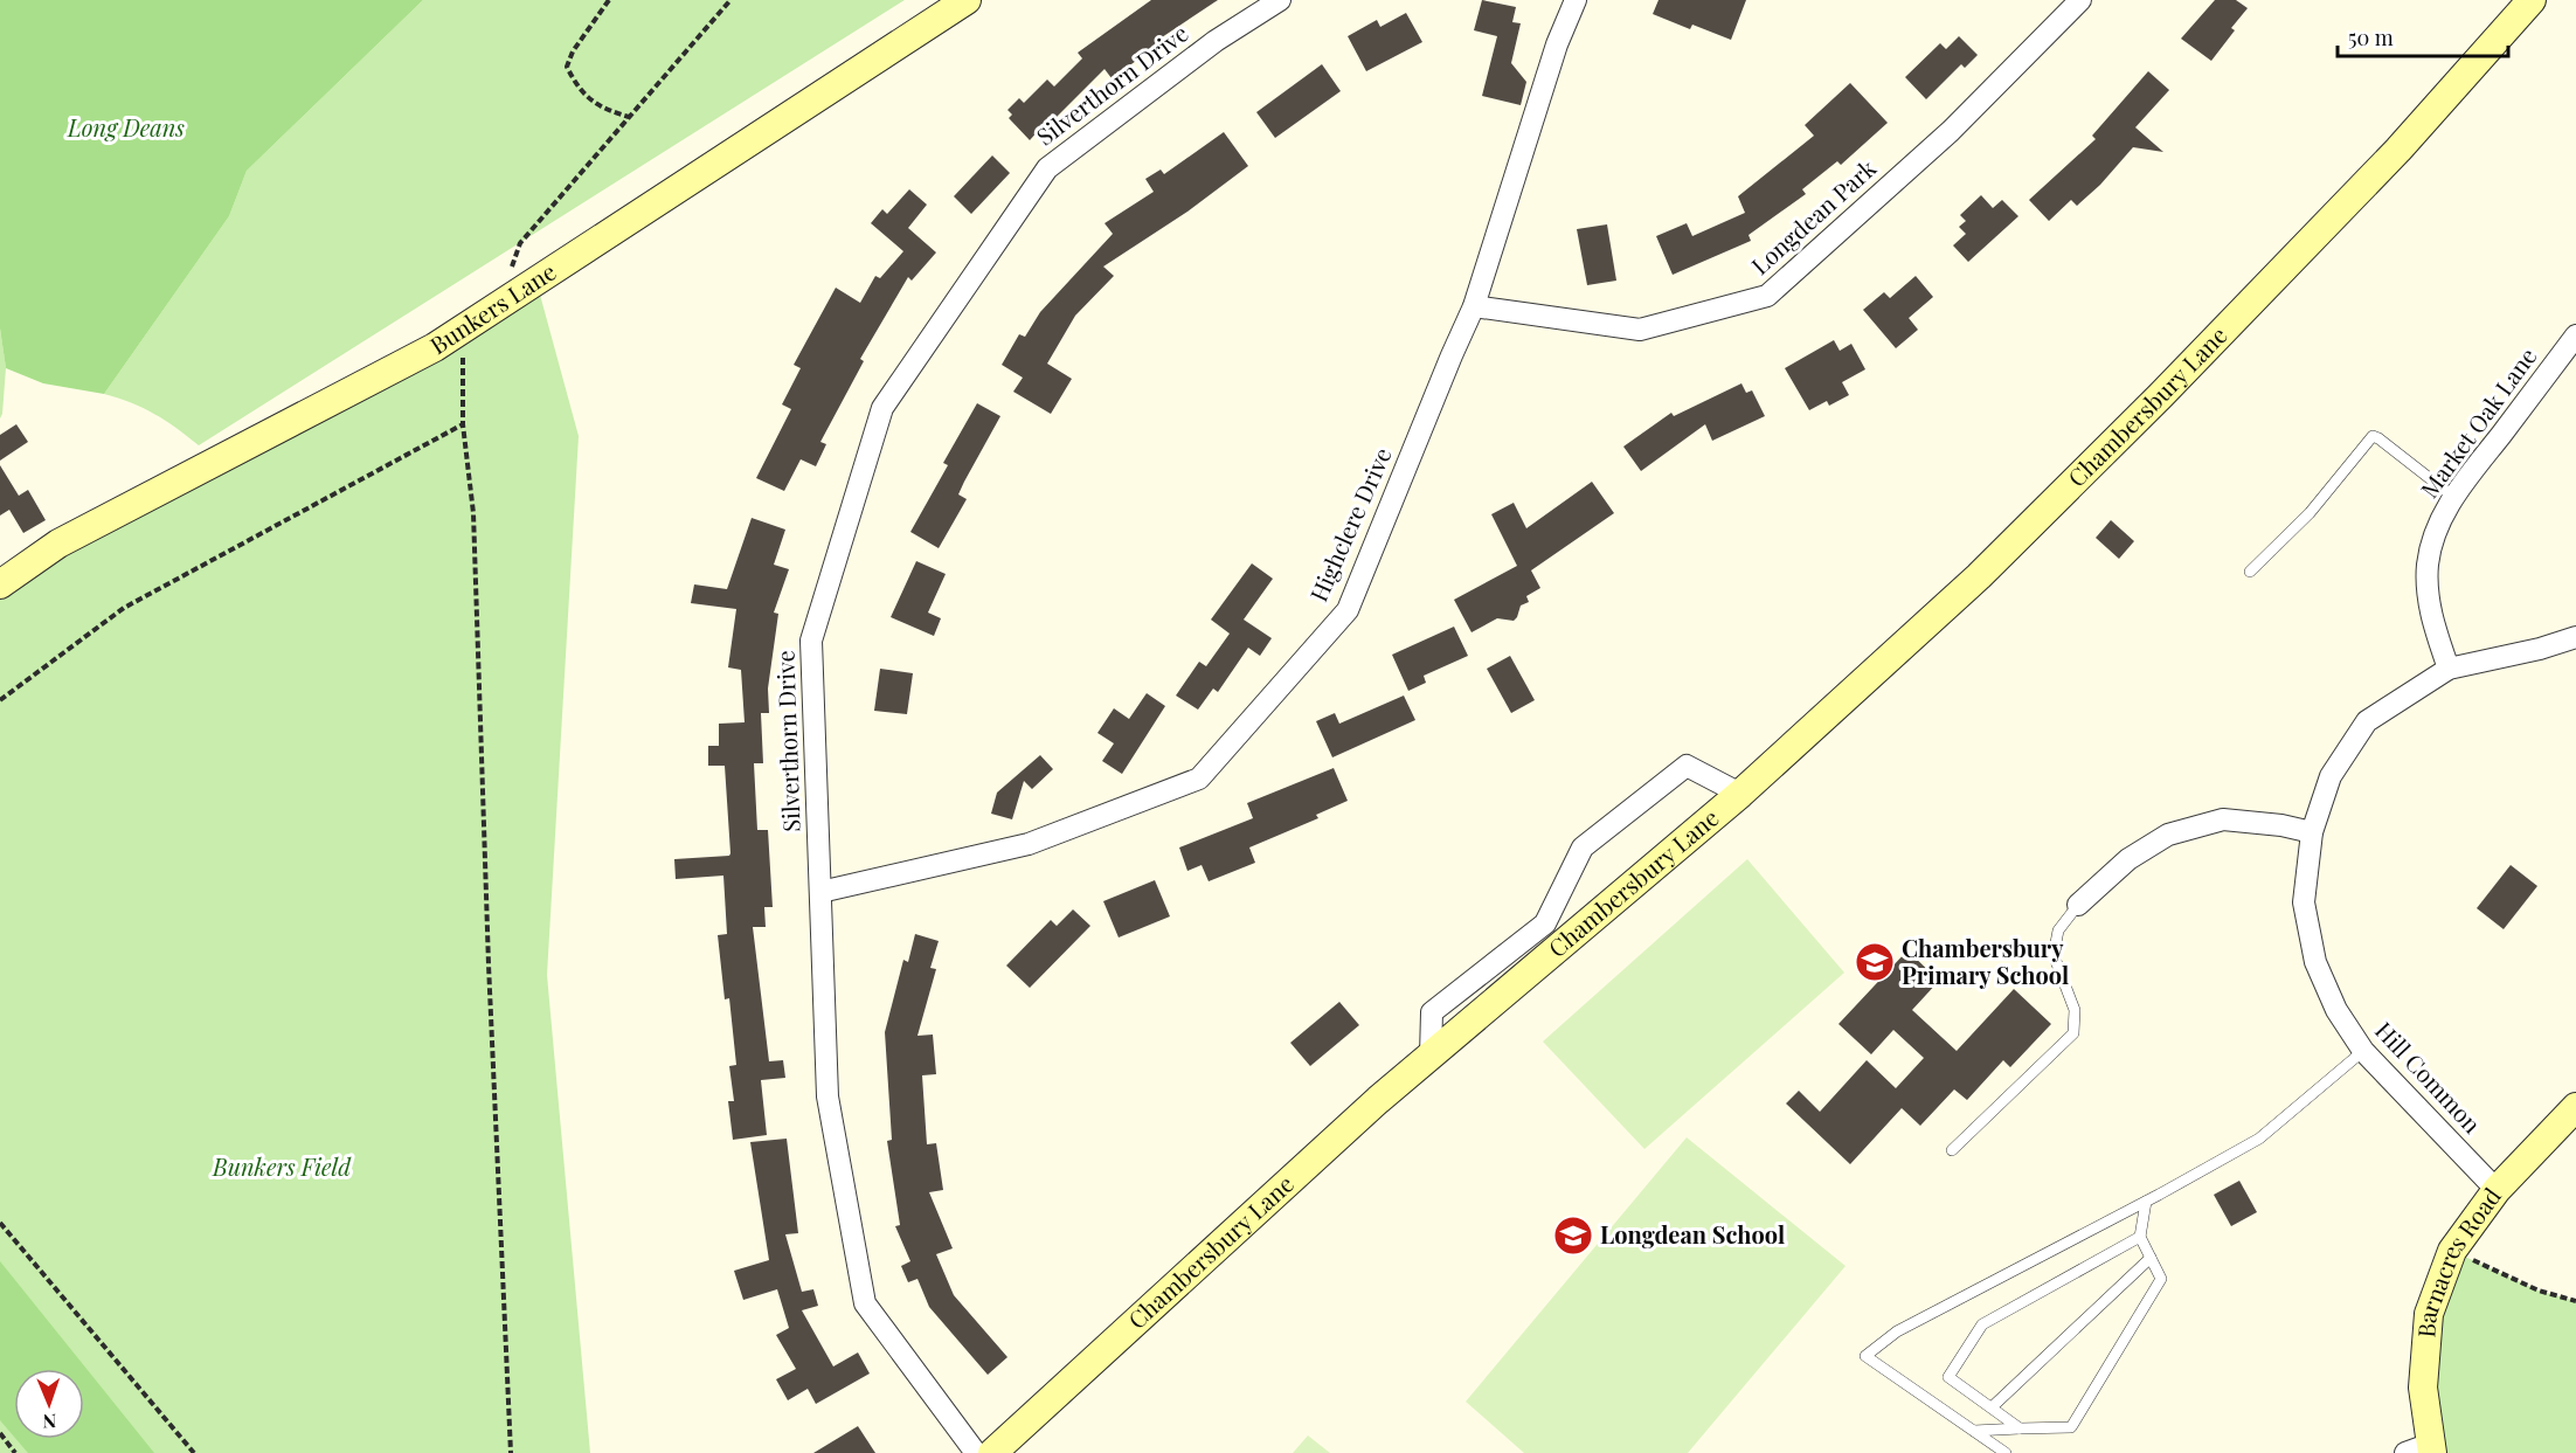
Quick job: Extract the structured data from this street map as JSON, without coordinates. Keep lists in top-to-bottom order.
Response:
{
  "streets": {
    "street": [
      "Silverthorn Drive",
      "Longdean Park",
      "Bunkers Lane",
      "Chambersbury Lane",
      "Market Oak Lane",
      "Highclere Drive",
      "Hill Common",
      "Barnacres Road"
    ]
  },
  "crossings": [
    ["Silverthorn Drive", "Highclere Drive"],
    ["Longdean Park", "Highclere Drive"],
    ["Market Oak Lane", "Hill Common"],
    ["Hill Common", "Barnacres Road"]
  ],
  "parks": ["Long Deans", "Bunkers Field"],
  "places": {
    "school or university": ["Chambersbury Primary School", "Longdean School"]
  },
  "scale_bar": "50 m",
  "north": "bottom"
}
